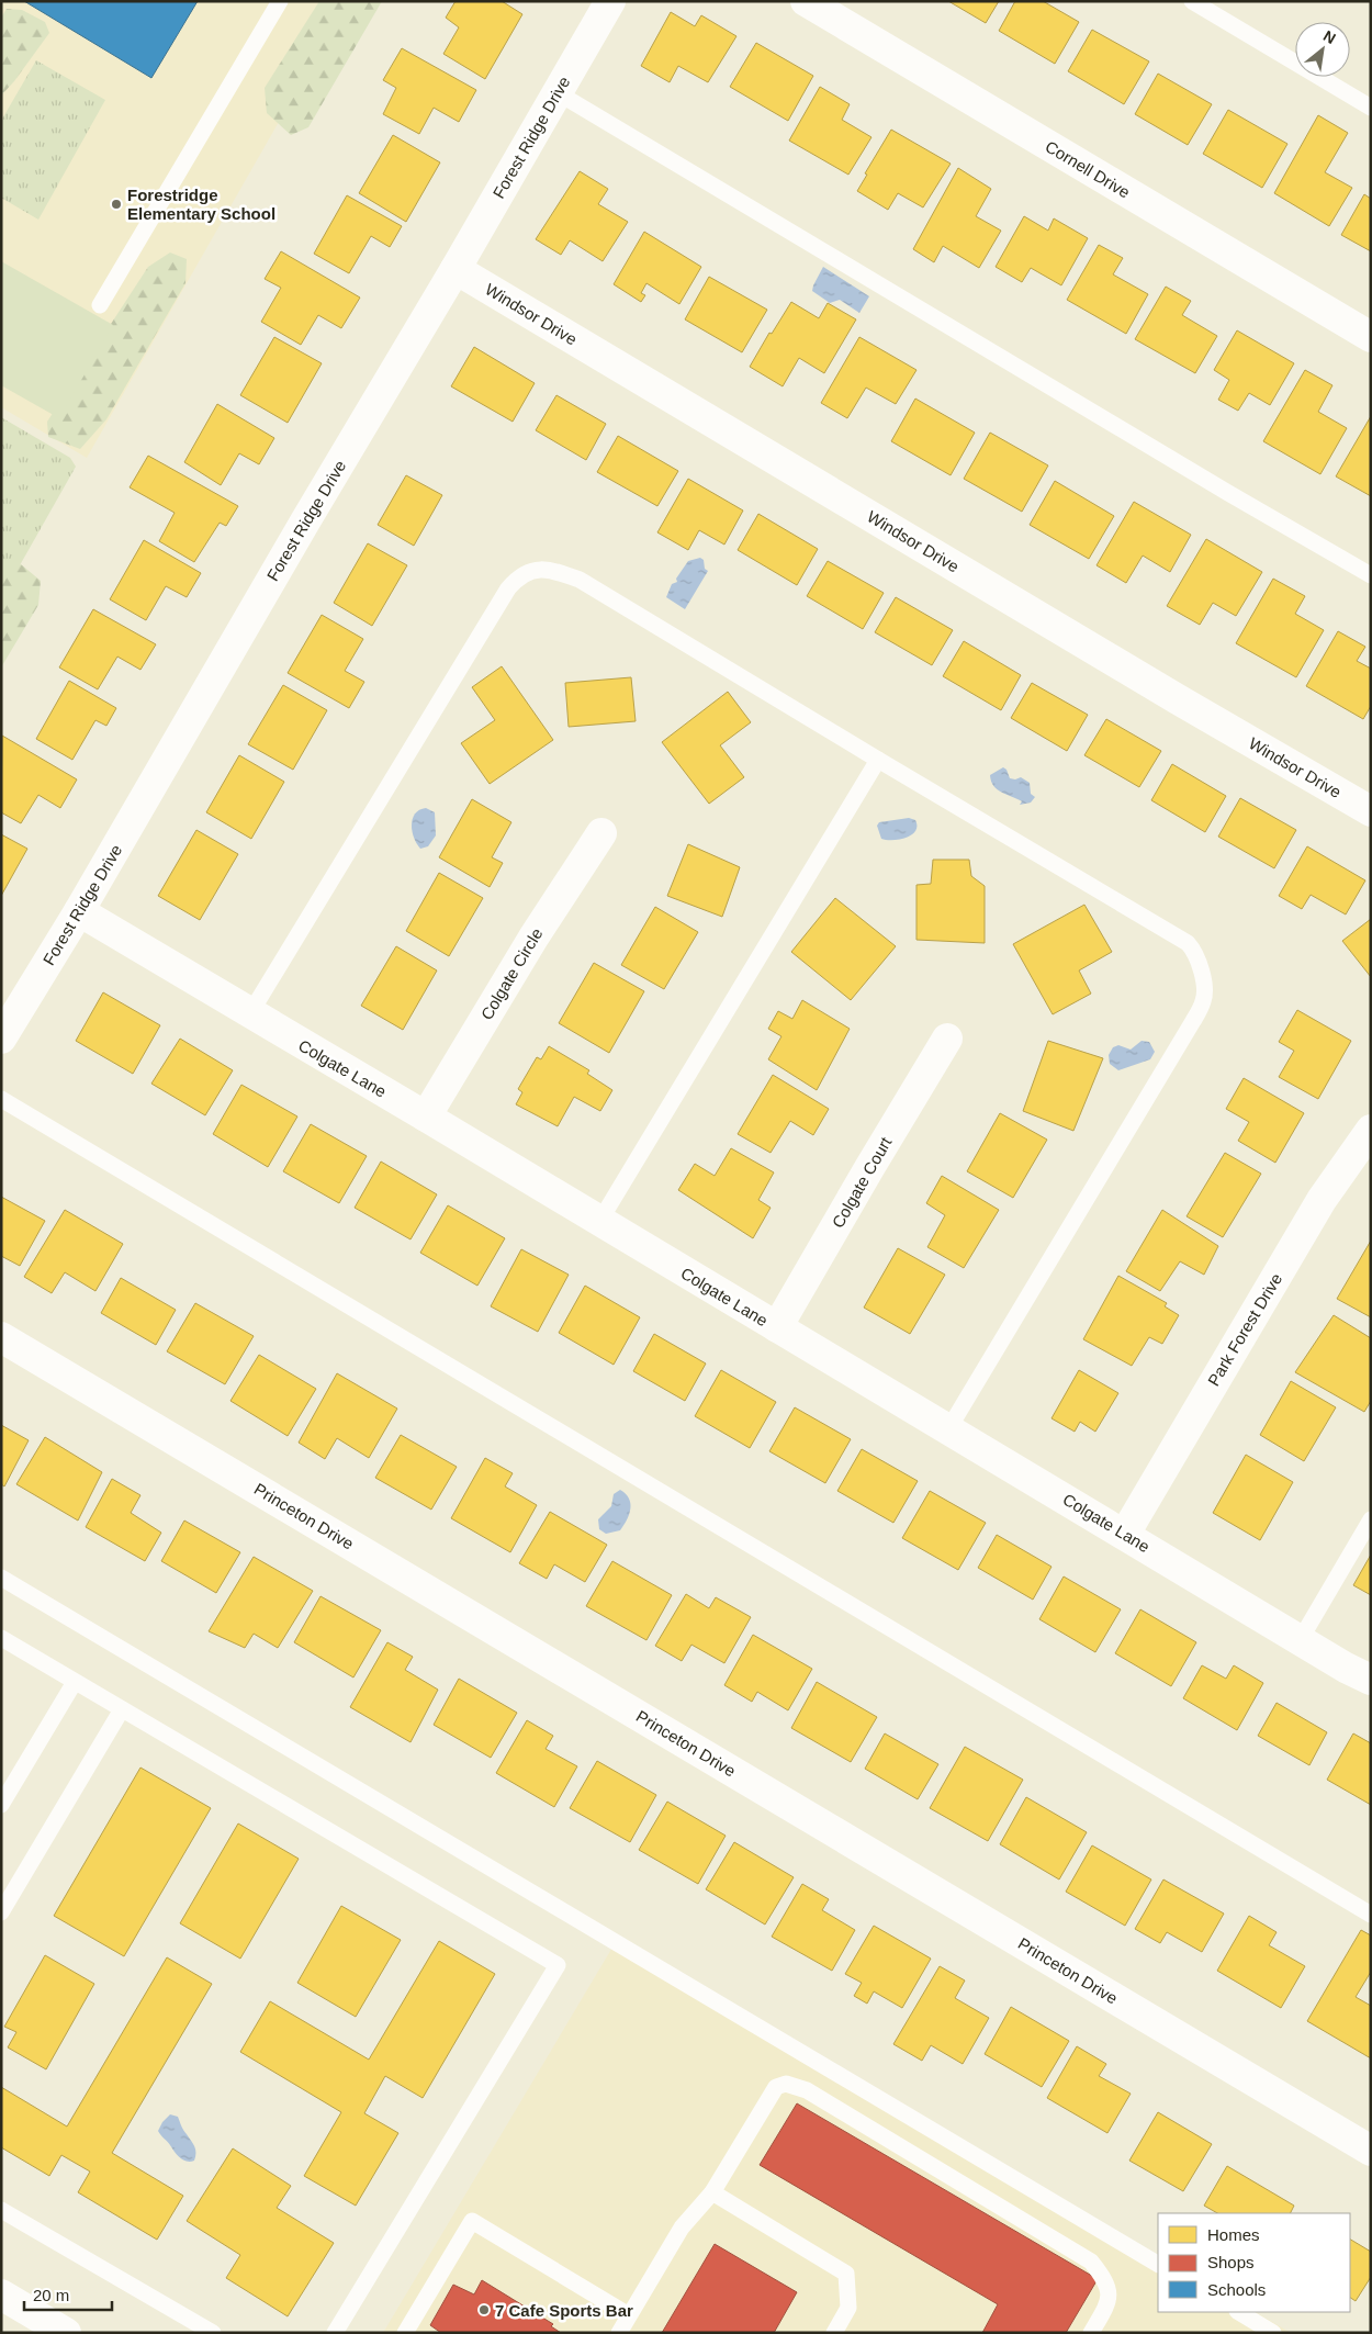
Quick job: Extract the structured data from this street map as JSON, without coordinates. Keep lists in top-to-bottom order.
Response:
{
  "streets": {
    "street": [
      "Forest Ridge Drive",
      "Cornell Drive",
      "Windsor Drive",
      "Colgate Circle",
      "Colgate Lane",
      "Colgate Court",
      "Park Forest Drive",
      "Princeton Drive"
    ]
  },
  "crossings": [
    ["Forest Ridge Drive", "Windsor Drive"],
    ["Forest Ridge Drive", "Colgate Lane"],
    ["Colgate Circle", "Colgate Lane"],
    ["Colgate Lane", "Colgate Court"],
    ["Colgate Lane", "Park Forest Drive"]
  ],
  "places": ["Forestridge Elementary School", "7 Cafe Sports Bar"],
  "legend": ["Homes", "Shops", "Schools"],
  "scale_bar": "20 m",
  "north": "top right"
}
